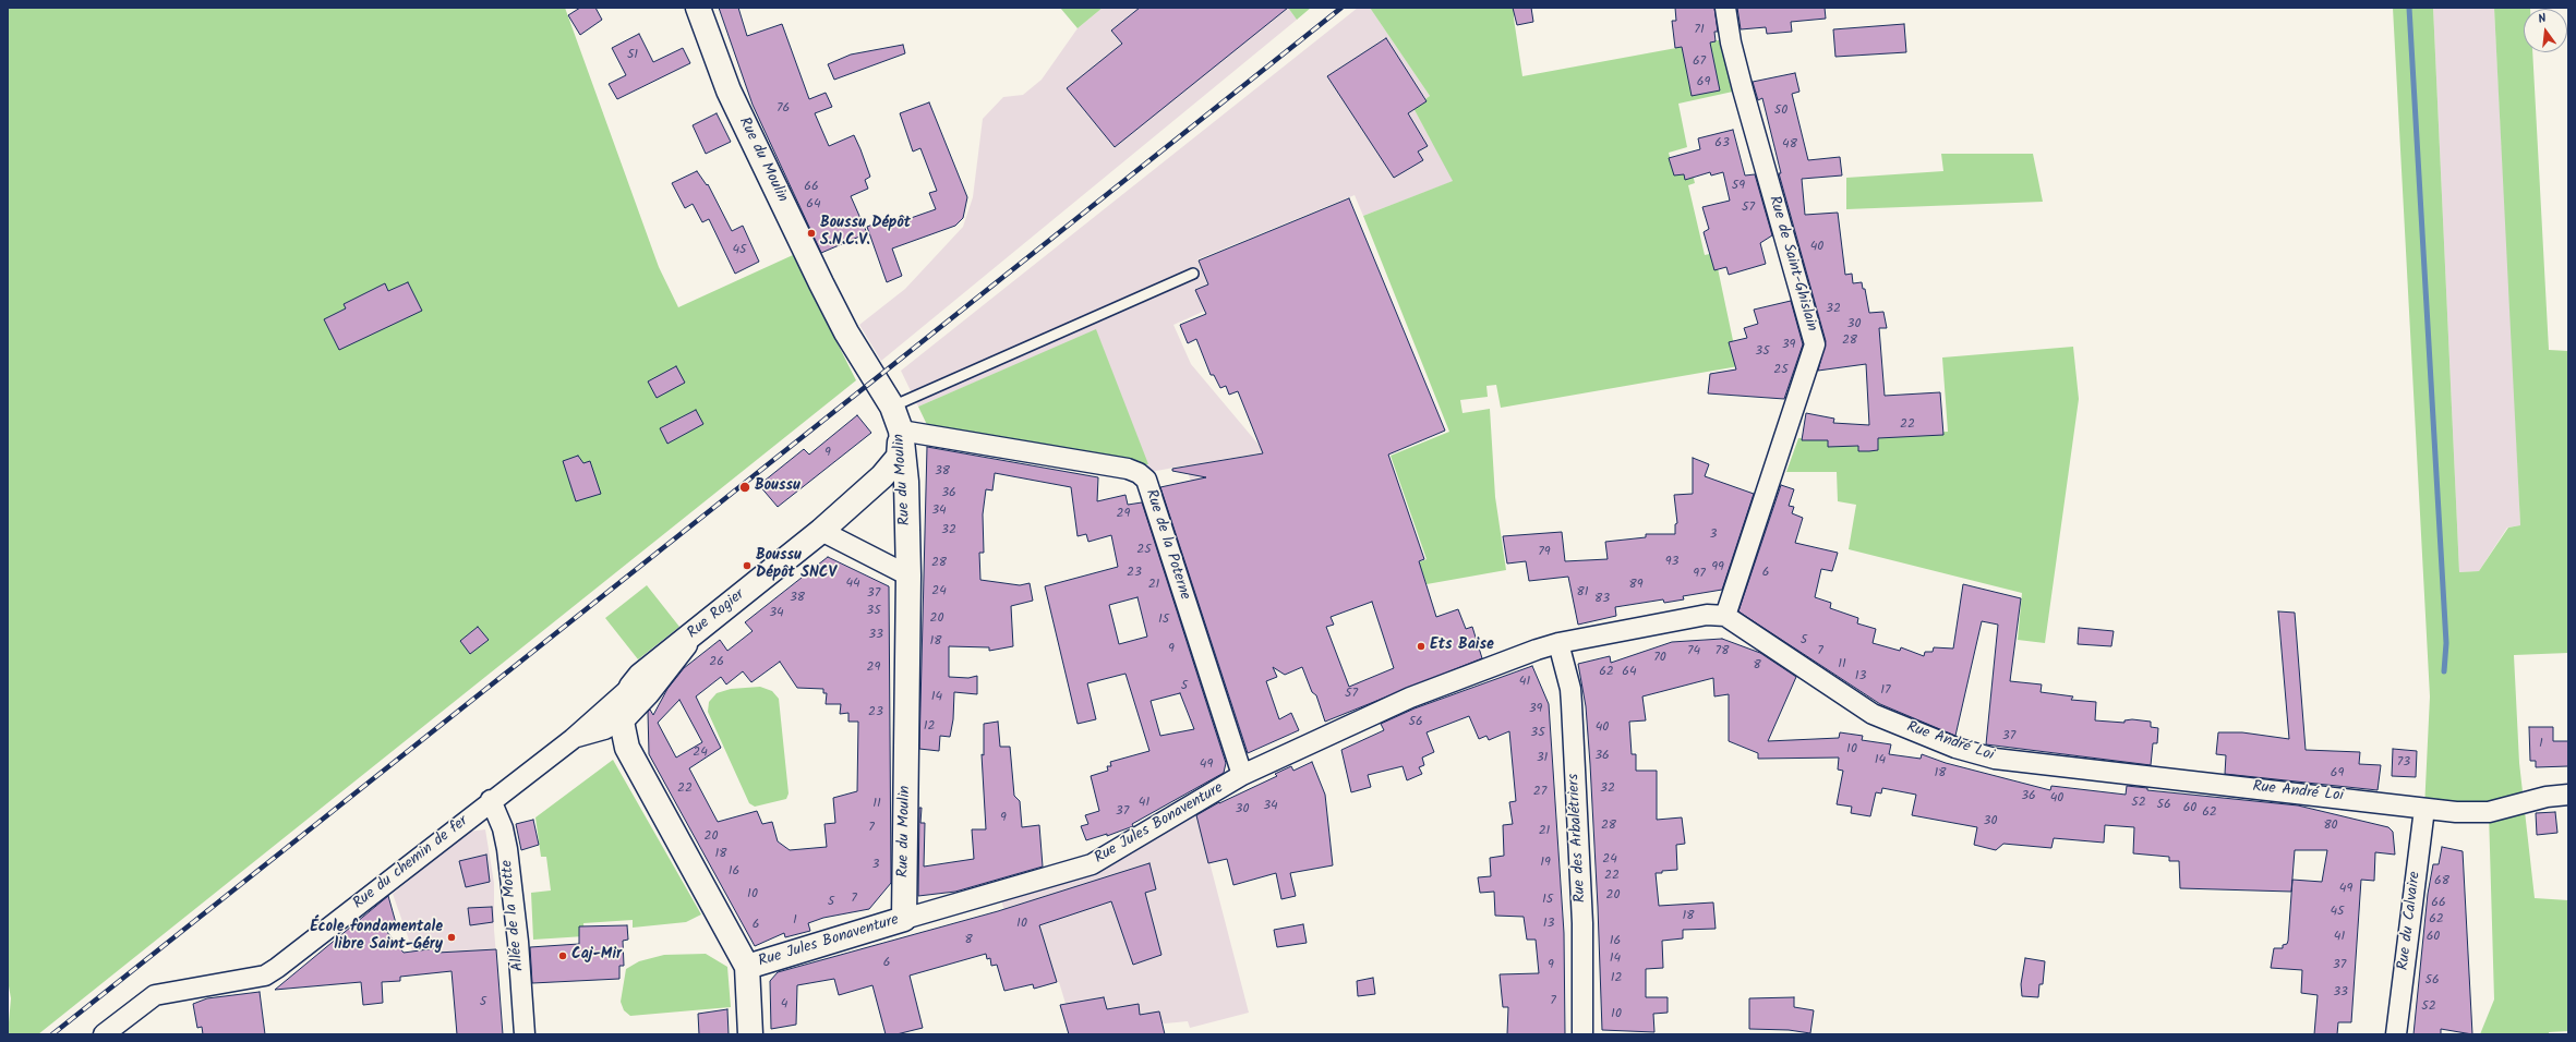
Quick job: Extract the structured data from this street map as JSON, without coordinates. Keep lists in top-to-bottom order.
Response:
{
  "streets": {
    "street": [
      "Rue du Moulin",
      "Rue de Saint-Ghislain",
      "Rue de la Poterne",
      "Rue Rogier",
      "Rue André Loi",
      "Rue Jules Bonaventure",
      "Rue des Arbalétriers",
      "Rue du chemin de fer",
      "Allée de la Motte",
      "Rue du Calvaire"
    ]
  },
  "crossings": [
    ["Rue du Moulin", "Rue de la Poterne"],
    ["Rue du Moulin", "Rue Rogier"],
    ["Rue du Moulin", "Rue Jules Bonaventure"],
    ["Rue de Saint-Ghislain", "Rue André Loi"],
    ["Rue de la Poterne", "Rue Rogier"],
    ["Rue de la Poterne", "Rue Jules Bonaventure"],
    ["Rue Rogier", "Rue du chemin de fer"],
    ["Rue André Loi", "Rue du Calvaire"],
    ["Rue Jules Bonaventure", "Rue des Arbalétriers"],
    ["Rue du chemin de fer", "Allée de la Motte"]
  ],
  "places": [
    "Boussu Dépôt S.N.C.V.",
    "Boussu",
    "Boussu Dépôt SNCV",
    "Ets Baise",
    "École fondamentale libre Saint-Géry",
    "Caj-Mir"
  ],
  "house_numbers": [
    "71",
    "51",
    "67",
    "69",
    "76",
    "50",
    "63",
    "48",
    "59",
    "66",
    "64",
    "57",
    "40",
    "45",
    "32",
    "30",
    "28",
    "39",
    "35",
    "25",
    "22",
    "9",
    "38",
    "36",
    "34",
    "29",
    "32",
    "3",
    "25",
    "79",
    "93",
    "28",
    "99",
    "23",
    "6",
    "97",
    "44",
    "21",
    "89",
    "24",
    "81",
    "37",
    "38",
    "83",
    "35",
    "34",
    "20",
    "15",
    "33",
    "5",
    "18",
    "9",
    "74",
    "78",
    "7",
    "70",
    "26",
    "11",
    "8",
    "29",
    "62",
    "64",
    "13",
    "41",
    "5",
    "17",
    "57",
    "14",
    "39",
    "23",
    "56",
    "12",
    "40",
    "35",
    "37",
    "1",
    "10",
    "24",
    "36",
    "31",
    "14",
    "73",
    "49",
    "18",
    "69",
    "22",
    "32",
    "27",
    "36",
    "40",
    "41",
    "52",
    "11",
    "56",
    "34",
    "60",
    "30",
    "37",
    "62",
    "9",
    "30",
    "28",
    "80",
    "7",
    "21",
    "20",
    "18",
    "24",
    "19",
    "3",
    "16",
    "22",
    "68",
    "49",
    "10",
    "20",
    "7",
    "15",
    "5",
    "66",
    "45",
    "18",
    "62",
    "1",
    "10",
    "13",
    "6",
    "41",
    "60",
    "8",
    "16",
    "14",
    "6",
    "9",
    "37",
    "12",
    "56",
    "33",
    "7",
    "5",
    "4",
    "52",
    "10"
  ],
  "north": "top"
}
